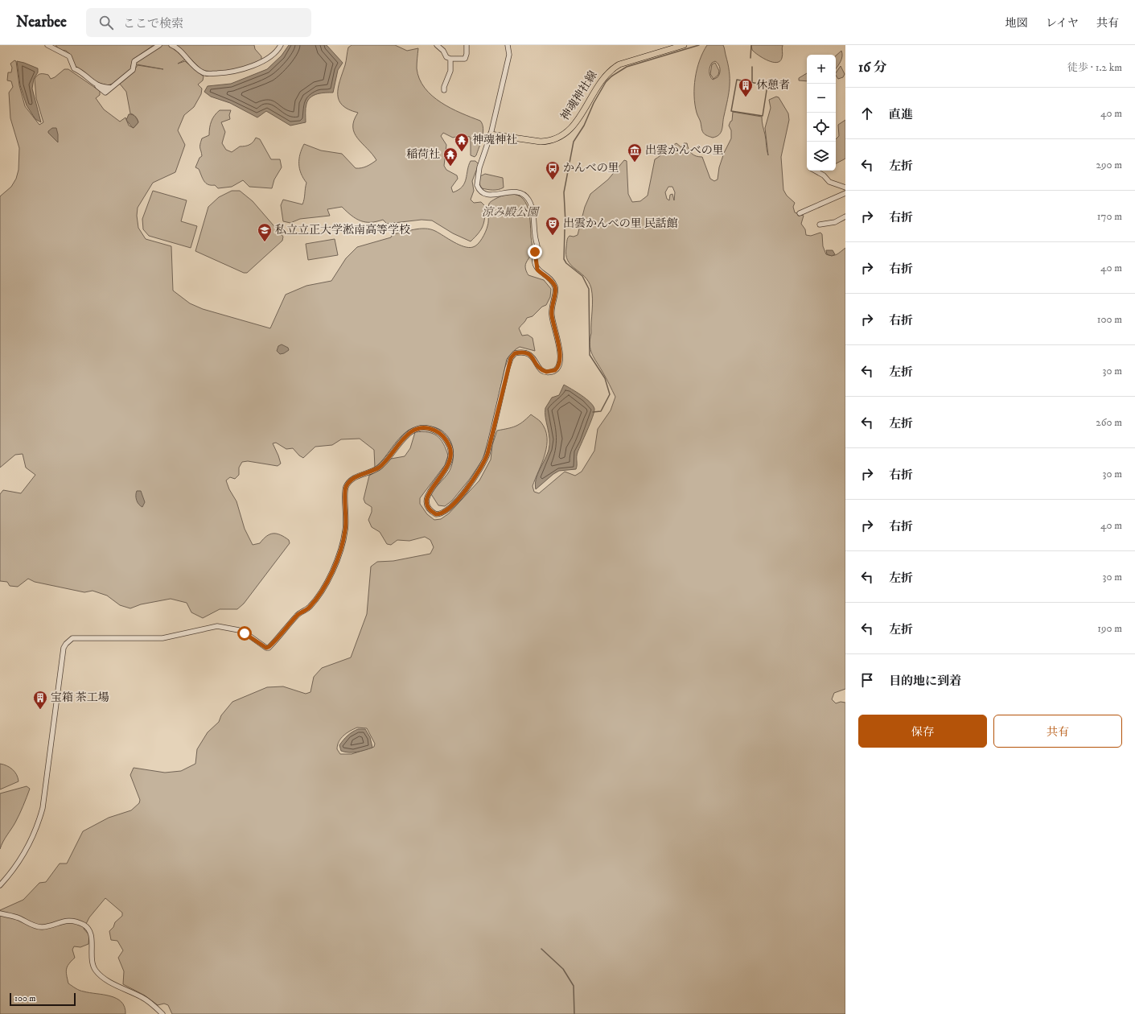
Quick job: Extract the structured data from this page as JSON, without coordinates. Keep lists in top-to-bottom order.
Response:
{
  "streets": {
    "main road": ["神魂神社線"]
  },
  "parks": ["涼み殿公園"],
  "places": {
    "building": ["休憩者", "宝箱 茶工場"],
    "temple": ["神魂神社", "稲荷社"],
    "museum": ["出雲かんべの里"],
    "bus stop": ["かんべの里"],
    "theatre": ["出雲かんべの里 民話館"],
    "school or university": ["私立立正大学淞南高等学校"]
  },
  "scale_bar": "100 m",
  "page": {
    "header": "Nearbee",
    "search": "ここで検索",
    "nav": ["地図", "レイヤ", "共有"],
    "heading": ["16 分", "徒歩 · 1.2 km"],
    "map_buttons": ["+", "−"],
    "list": [
      ["直進", "40 m"],
      ["左折", "290 m"],
      ["右折", "170 m"],
      ["右折", "40 m"],
      ["右折", "100 m"],
      ["左折", "30 m"],
      ["左折", "260 m"],
      ["右折", "30 m"],
      ["右折", "40 m"],
      ["左折", "30 m"],
      ["左折", "190 m"],
      "目的地に到着"
    ],
    "buttons": ["保存", "共有"],
    "scale": "100 m"
  }
}
